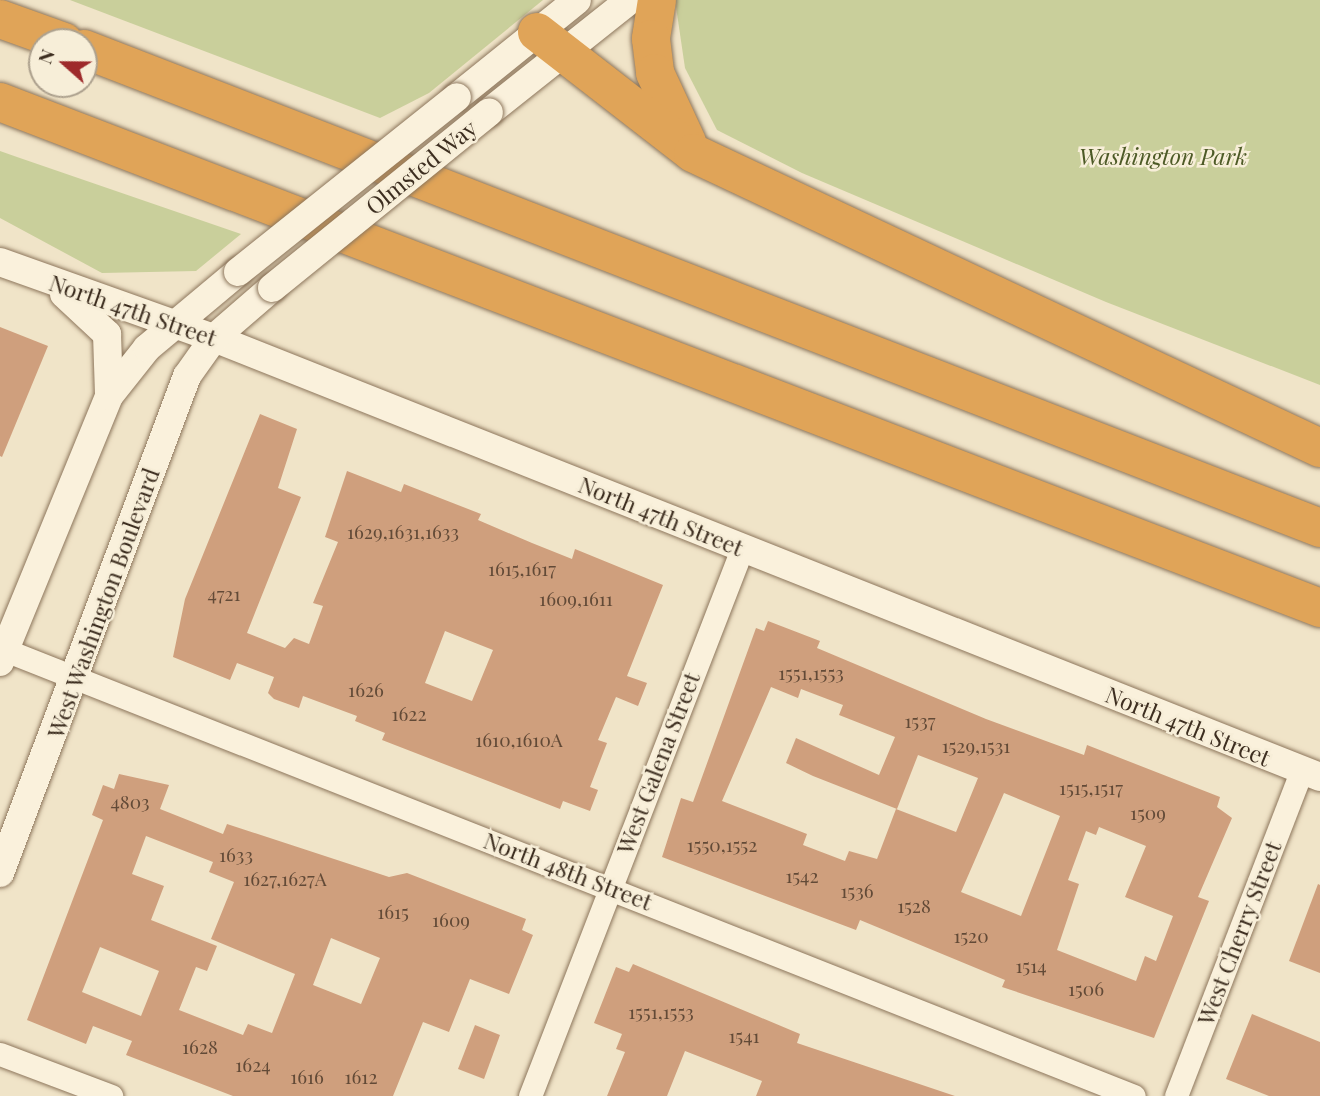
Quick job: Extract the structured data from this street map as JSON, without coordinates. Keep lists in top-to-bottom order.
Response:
{
  "streets": {
    "street": [
      "Olmsted Way",
      "North 47th Street",
      "West Washington Boulevard",
      "West Galena Street",
      "North 48th Street",
      "West Cherry Street"
    ]
  },
  "crossings": [
    ["Olmsted Way", "North 47th Street"],
    ["Olmsted Way", "West Washington Boulevard"],
    ["North 47th Street", "West Washington Boulevard"],
    ["North 47th Street", "West Galena Street"],
    ["North 47th Street", "West Cherry Street"],
    ["West Washington Boulevard", "North 48th Street"],
    ["West Galena Street", "North 48th Street"]
  ],
  "parks": ["Washington Park"],
  "house_numbers": [
    "1629,1631,1633",
    "1615,1617",
    "4721",
    "1609,1611",
    "1551,1553",
    "1626",
    "1622",
    "1537",
    "1610,1610A",
    "1529,1531",
    "1515,1517",
    "4803",
    "1509",
    "1550,1552",
    "1633",
    "1542",
    "1627,1627A",
    "1536",
    "1528",
    "1615",
    "1609",
    "1520",
    "1514",
    "1506",
    "1551,1553",
    "1541",
    "1628",
    "1624",
    "1616",
    "1612"
  ],
  "north": "left"
}
